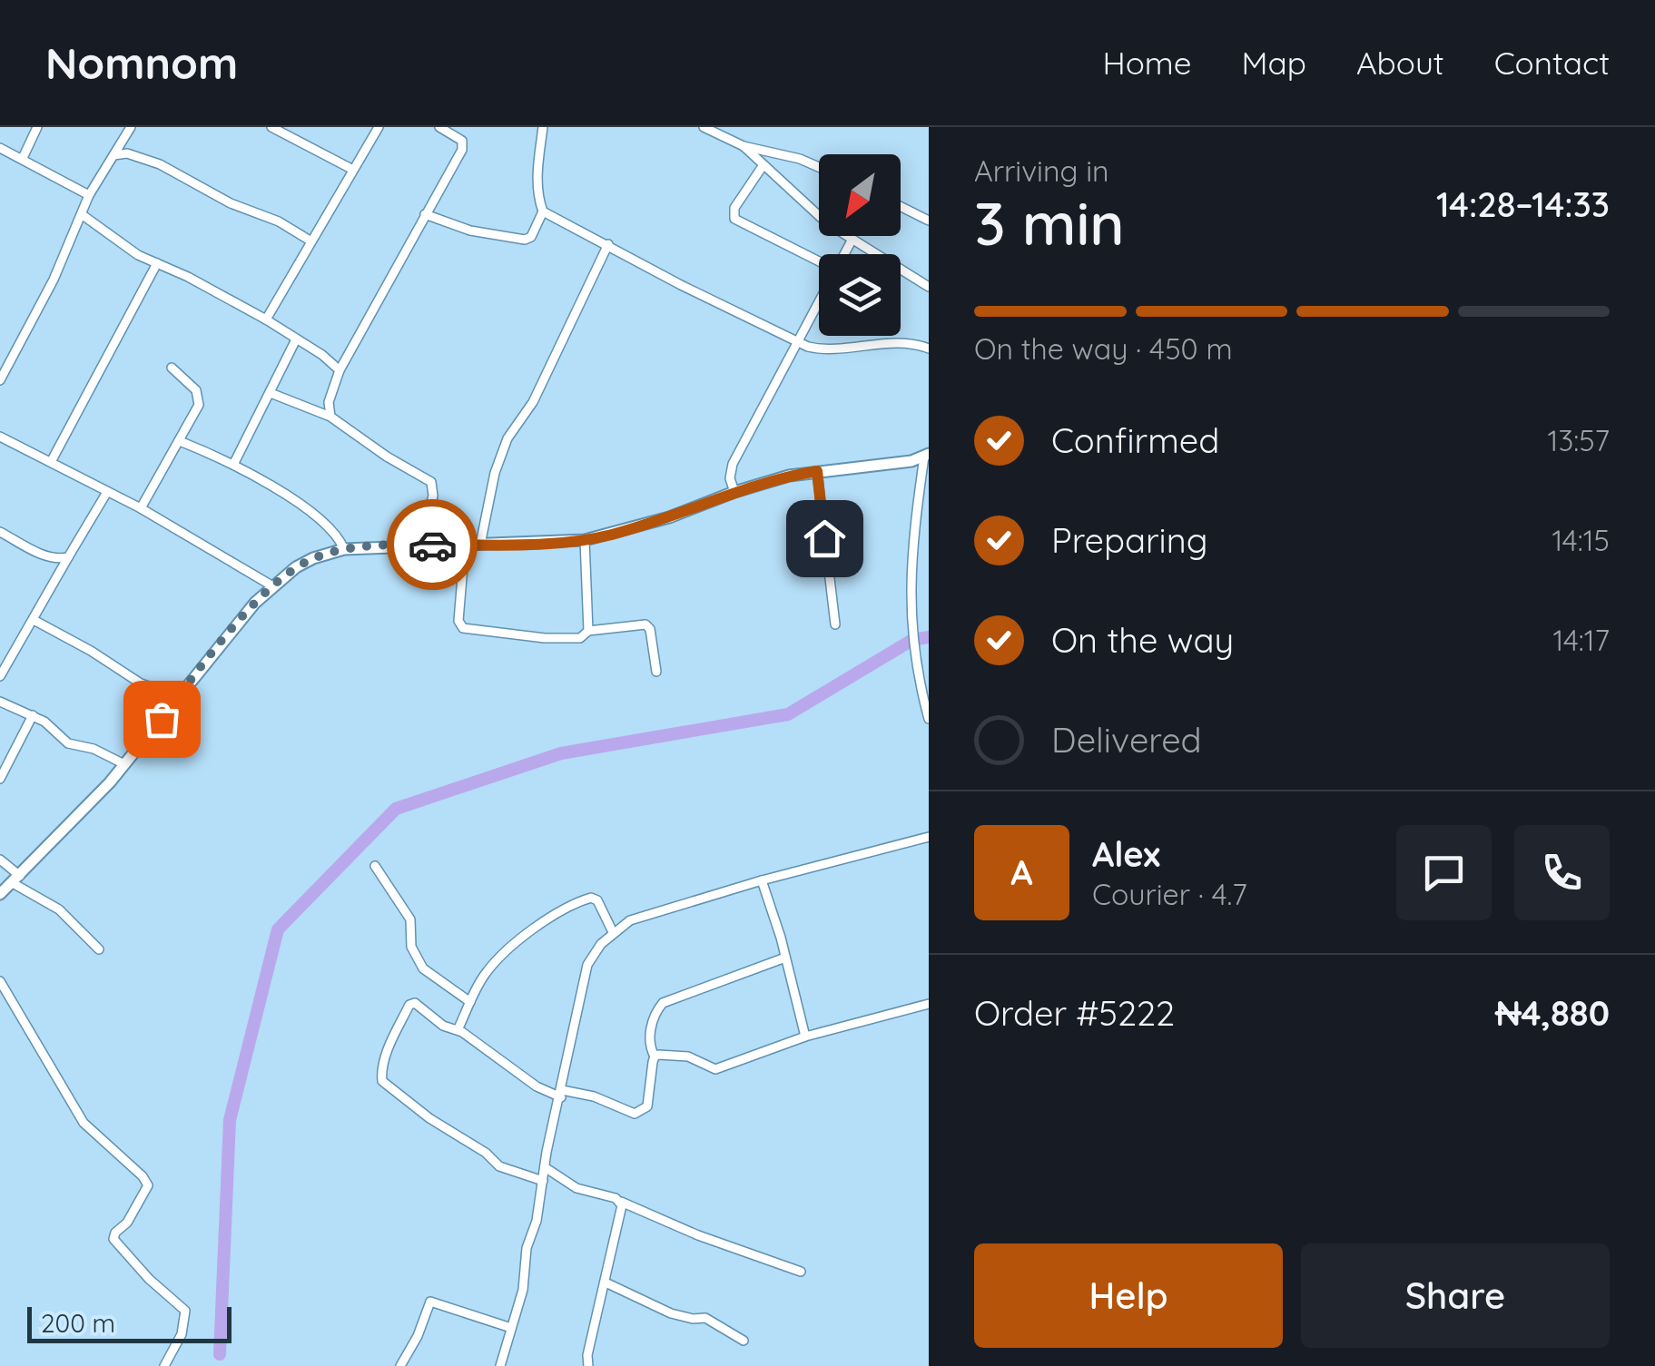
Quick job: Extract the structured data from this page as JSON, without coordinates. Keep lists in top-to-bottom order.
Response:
{
  "scale_bar": "200 m",
  "north": "bottom left",
  "page": {
    "header": "Nomnom",
    "nav": [
      "Home",
      "Map",
      "About",
      "Contact"
    ],
    "heading": ["3 min", "Arriving in", "14:28–14:33"],
    "panel": [
      "Alex",
      "Courier · 4.7",
      "Order #5222",
      "₦4,880"
    ],
    "bar": "On the way · 450 m",
    "list": [
      ["Confirmed", "13:57"],
      ["Preparing", "14:15"],
      ["On the way", "14:17"],
      "Delivered"
    ],
    "round": "A",
    "buttons": ["Help", "Share"],
    "scale": "200 m"
  }
}
